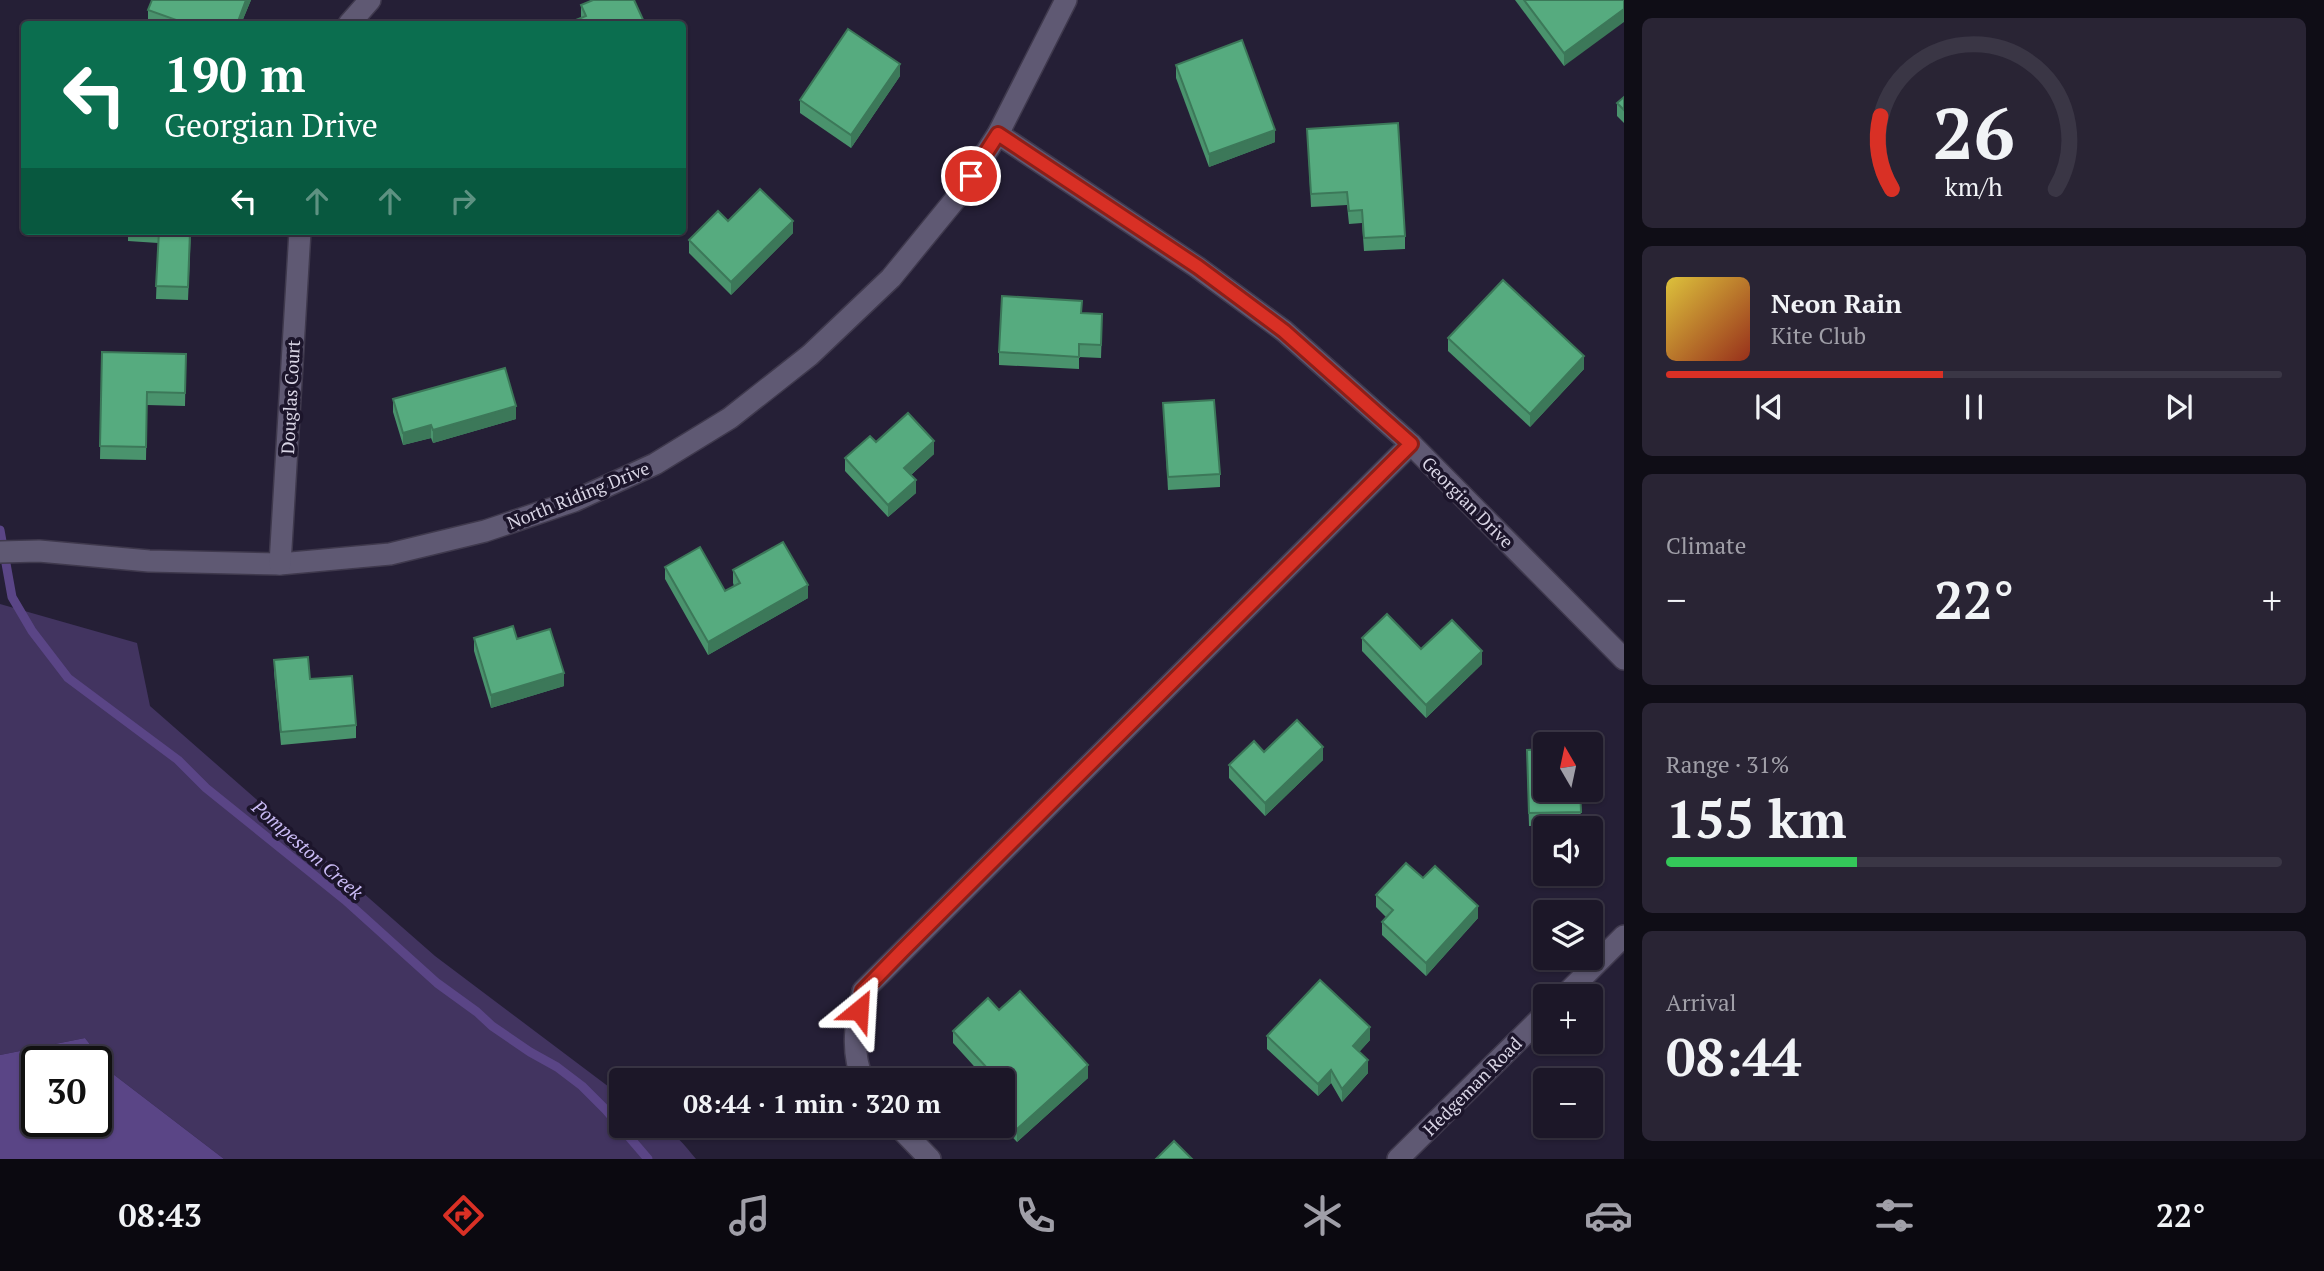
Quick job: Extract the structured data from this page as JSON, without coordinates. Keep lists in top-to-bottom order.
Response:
{
  "streets": {
    "street": [
      "Douglas Court",
      "North Riding Drive",
      "Georgian Drive",
      "Hedgeman Road"
    ]
  },
  "crossings": [
    ["Douglas Court", "North Riding Drive"],
    ["North Riding Drive", "Georgian Drive"]
  ],
  "water": ["Pompeston Creek"],
  "north": "top",
  "page": {
    "turn": ["190 m", "Georgian Drive"],
    "song": ["Neon Rain", "Kite Club"],
    "tile": [
      "Climate",
      ["Range · 31%", "155 km"],
      ["Arrival", "08:44"]
    ],
    "heat": ["−", "22°", "+"],
    "map_buttons": ["+", "−"],
    "limit": "30",
    "trip": "08:44 · 1 min · 320 m",
    "tabs": ["08:43", "22°"],
    "gauge": ["26", "km/h"]
  }
}
